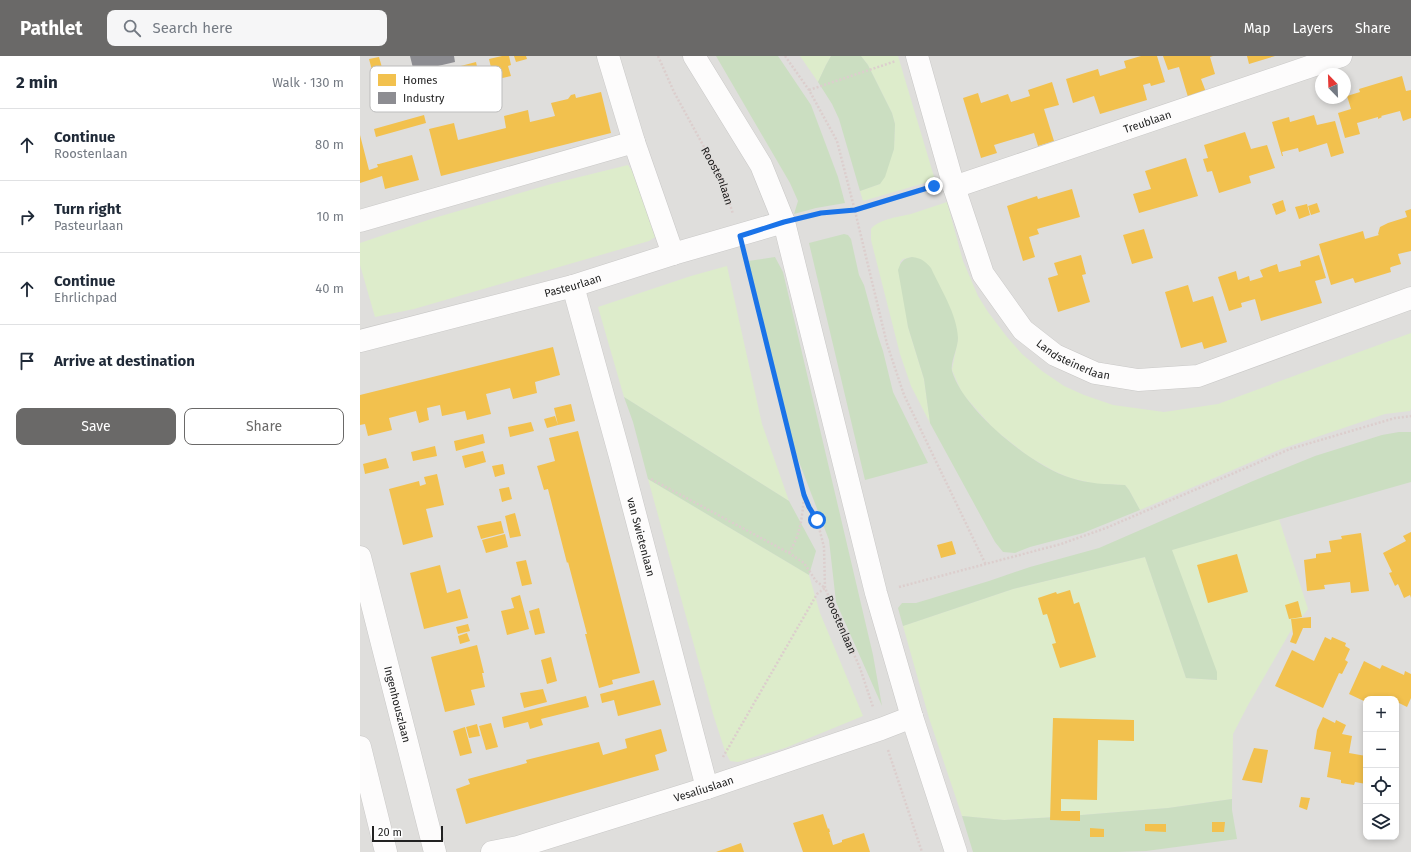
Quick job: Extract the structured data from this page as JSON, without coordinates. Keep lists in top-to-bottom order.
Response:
{
  "streets": {
    "street": [
      "Treublaan",
      "Pasteurlaan",
      "Landsteinerlaan",
      "van Swietenlaan",
      "Ingenhouszlaan",
      "Vesaliuslaan"
    ],
    "path": ["Roostenlaan"]
  },
  "crossings": [
    ["Treublaan", "Landsteinerlaan"],
    ["Roostenlaan", "Pasteurlaan"],
    ["Roostenlaan", "Vesaliuslaan"],
    ["Pasteurlaan", "van Swietenlaan"],
    ["van Swietenlaan", "Vesaliuslaan"]
  ],
  "legend": ["Homes", "Industry"],
  "scale_bar": "20 m",
  "north": "top left",
  "page": {
    "header": "Pathlet",
    "search": "Search here",
    "nav": ["Map", "Layers", "Share"],
    "heading": ["2 min", "Walk · 130 m"],
    "list": [
      ["Continue", "Roostenlaan", "80 m"],
      ["Turn right", "Pasteurlaan", "10 m"],
      ["Continue", "Ehrlichpad", "40 m"],
      "Arrive at destination"
    ],
    "buttons": ["Save", "Share"],
    "map_buttons": ["+", "−"],
    "scale": "20 m"
  }
}
